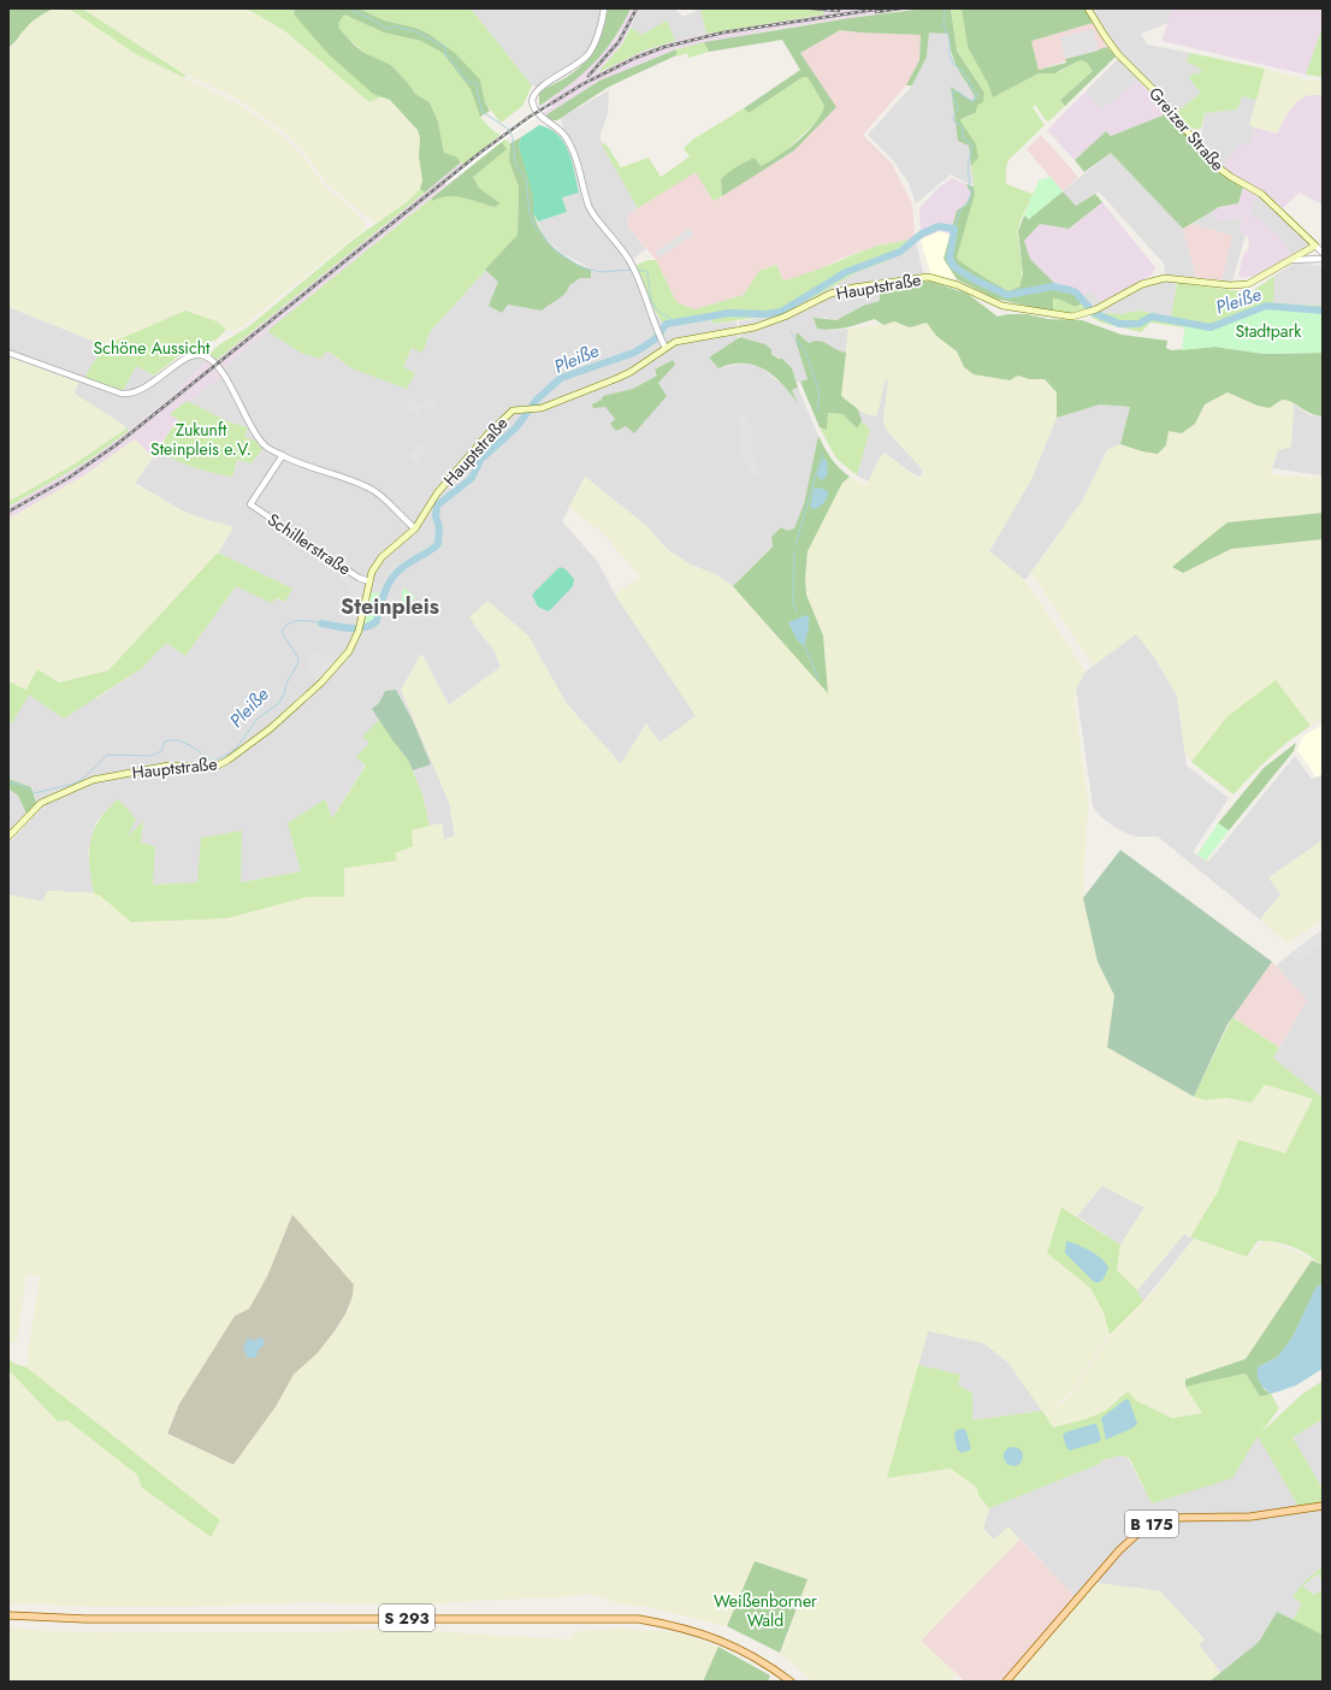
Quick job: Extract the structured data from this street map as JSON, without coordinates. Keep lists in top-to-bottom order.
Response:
{
  "streets": {
    "main road": [
      "Greizer Straße",
      "Hauptstraße",
      "B 175",
      "S 293"
    ],
    "street": ["Schillerstraße"]
  },
  "crossings": [
    ["Greizer Straße", "Hauptstraße"],
    ["Hauptstraße", "Schillerstraße"]
  ],
  "districts": ["Steinpleis"],
  "water": ["Pleiße"],
  "parks": [
    "Stadtpark",
    "Schöne Aussicht",
    "Zukunft Steinpleis e.V.",
    "Weißenborner Wald"
  ]
}
